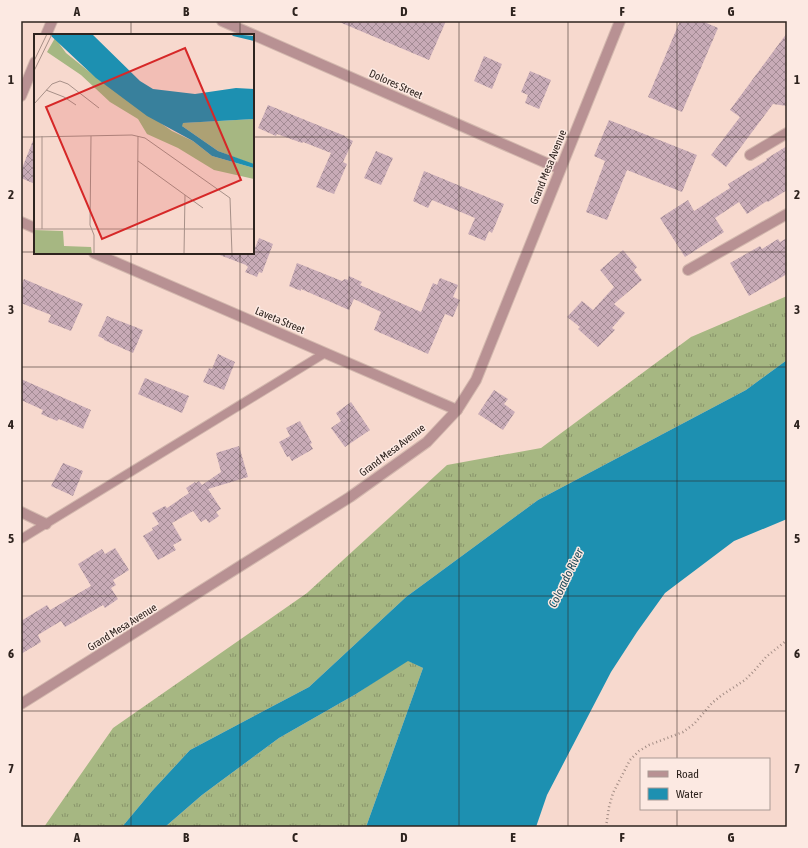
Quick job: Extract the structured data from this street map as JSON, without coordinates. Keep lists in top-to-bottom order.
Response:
{
  "streets": {
    "street": ["Dolores Street", "Grand Mesa Avenue", "Laveta Street"]
  },
  "crossings": [
    ["Dolores Street", "Grand Mesa Avenue"],
    ["Grand Mesa Avenue", "Laveta Street"]
  ],
  "water": ["Colorado River"],
  "legend": ["Road", "Water"],
  "grid": {
    "columns": [
      "A",
      "B",
      "C",
      "D",
      "E",
      "F",
      "G"
    ],
    "rows": [
      "1",
      "2",
      "3",
      "4",
      "5",
      "6",
      "7"
    ]
  }
}
